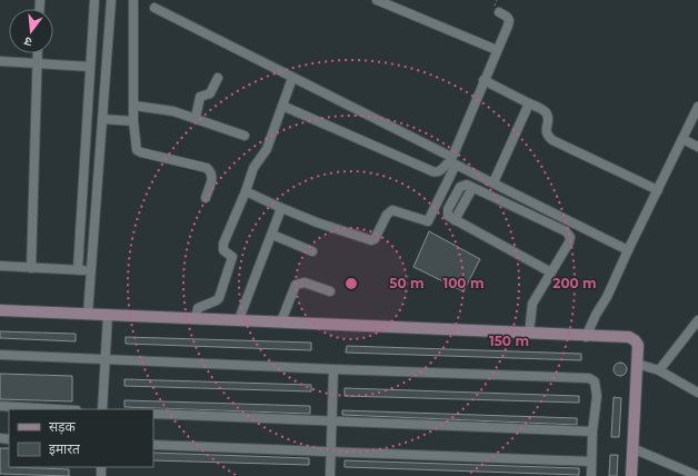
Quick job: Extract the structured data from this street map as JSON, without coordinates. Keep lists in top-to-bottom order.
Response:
{
  "legend": ["सड़क", "इमारत"],
  "north": "bottom",
  "rings": [
    "50 m",
    "100 m",
    "200 m",
    "150 m"
  ]
}
